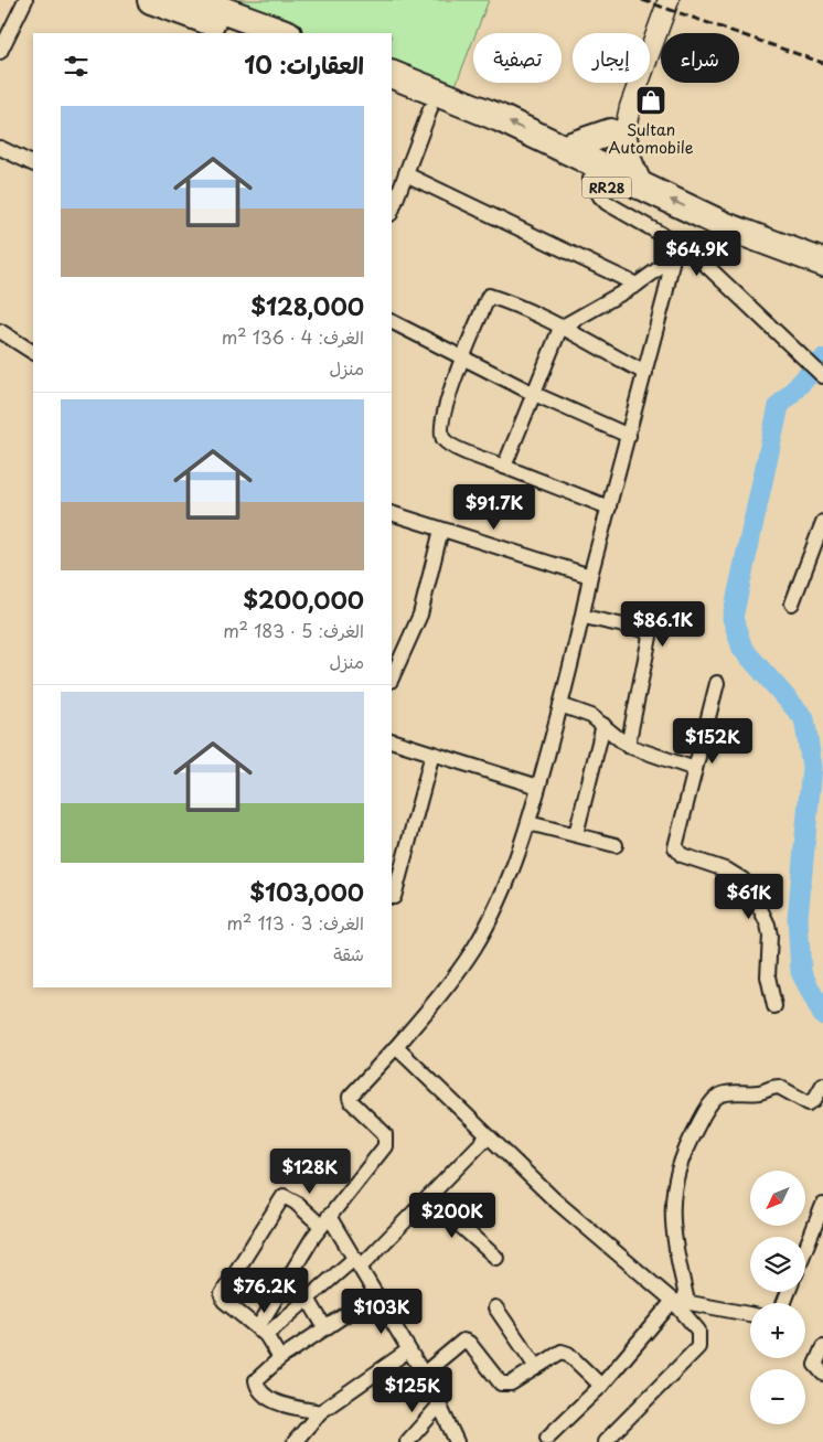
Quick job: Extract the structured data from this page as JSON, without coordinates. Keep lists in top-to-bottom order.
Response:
{
  "streets": {
    "highway": ["RR28"]
  },
  "places": {
    "shop": ["Sultan Automobile"]
  },
  "north": "bottom left",
  "page": {
    "chip": ["شراء", "إيجار", "تصفية"],
    "heading": "العقارات: 10",
    "list": [
      {
        "name": "$128,000",
        "note": "الغرف: 4 · 136 m² · منزل"
      },
      {
        "name": "$200,000",
        "note": "الغرف: 5 · 183 m² · منزل"
      },
      {
        "name": "$103,000",
        "note": "الغرف: 3 · 113 m² · شقة"
      }
    ],
    "price": [
      "$64.9K",
      "$91.7K",
      "$86.1K",
      "$152K",
      "$61K",
      "$128K",
      "$200K",
      "$76.2K",
      "$103K",
      "$125K"
    ],
    "map_buttons": ["+", "−"]
  }
}
